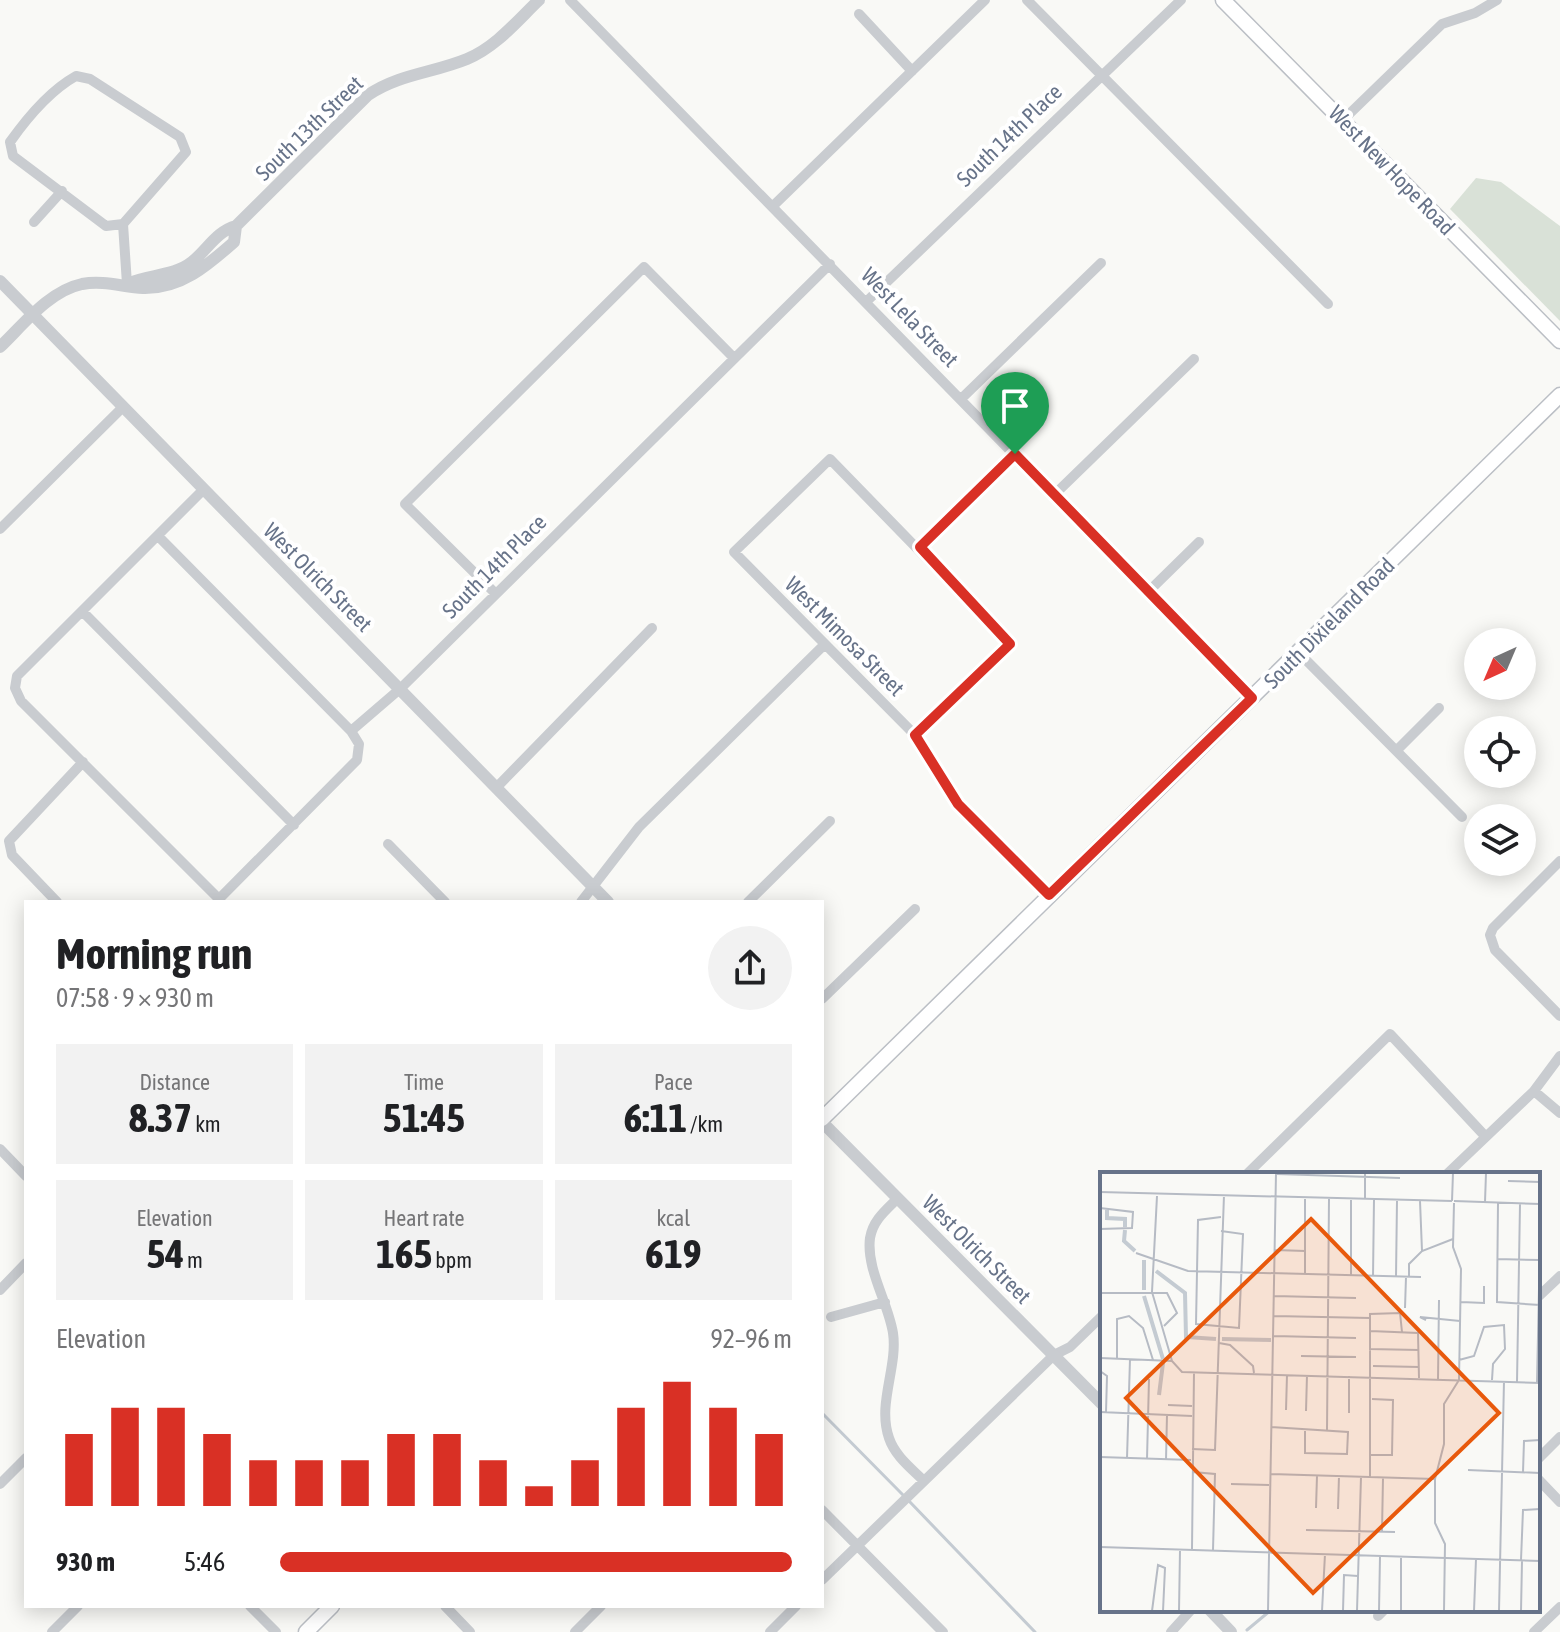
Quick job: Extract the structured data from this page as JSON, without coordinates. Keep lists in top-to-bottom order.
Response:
{
  "streets": {
    "main road": ["West New Hope Road", "South Dixieland Road"],
    "street": [
      "South 13th Street",
      "South 14th Place",
      "West Lela Street",
      "West Olrich Street",
      "West Mimosa Street"
    ]
  },
  "crossings": [
    ["South 13th Street", "West Olrich Street"],
    ["South 14th Place", "West Lela Street"],
    ["South 14th Place", "West Olrich Street"],
    ["West Lela Street", "South Dixieland Road"],
    ["South Dixieland Road", "West Mimosa Street"]
  ],
  "north": "bottom left",
  "page": {
    "heading": ["Morning run", "07:58 · 9 × 930 m"],
    "stats": [
      ["Distance", "8.37 km"],
      ["Time", "51:45"],
      ["Pace", "6:11 /km"],
      ["Elevation", "54 m"],
      ["Heart rate", "165 bpm"],
      ["kcal", "619"]
    ],
    "chart": ["Elevation", "92–96 m"],
    "list": [
      {
        "name": "930 m",
        "note": "5:46"
      }
    ]
  }
}
